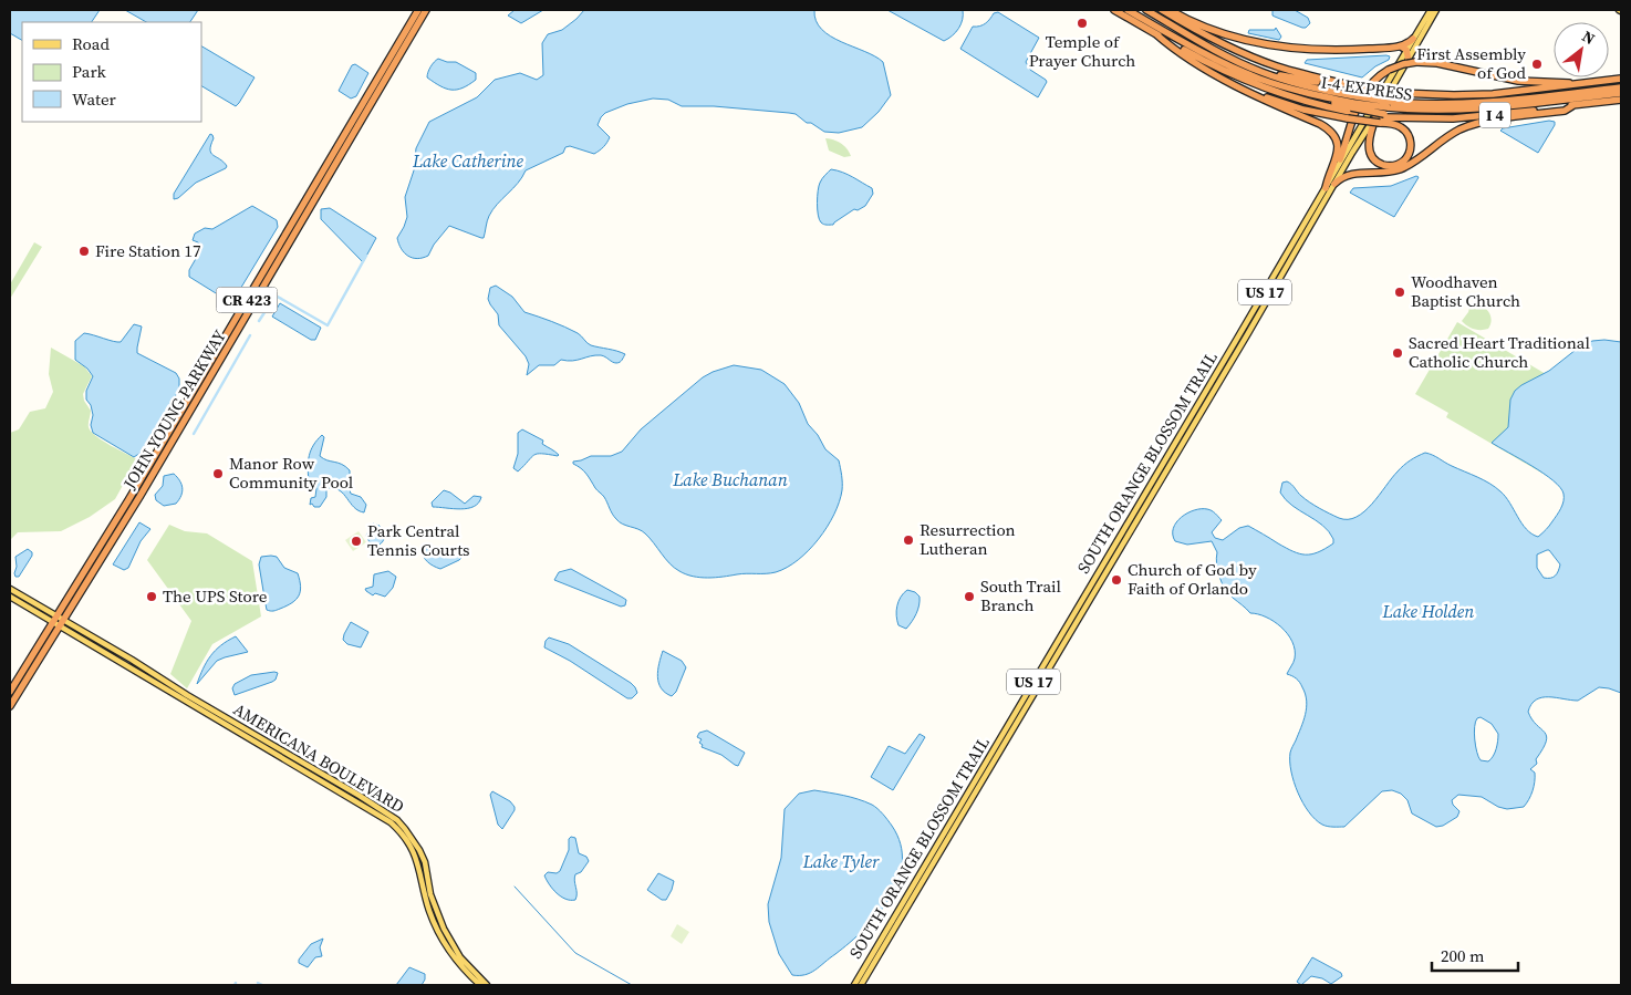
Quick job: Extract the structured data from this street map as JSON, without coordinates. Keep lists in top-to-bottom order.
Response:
{
  "streets": {
    "highway": [
      "I-4 EXPRESS",
      "I 4",
      "CR 423",
      "JOHN YOUNG PARKWAY"
    ],
    "main road": ["US 17", "SOUTH ORANGE BLOSSOM TRAIL", "AMERICANA BOULEVARD"]
  },
  "crossings": [
    ["I-4 EXPRESS", "I 4"],
    ["I-4 EXPRESS", "SOUTH ORANGE BLOSSOM TRAIL"],
    ["I 4", "SOUTH ORANGE BLOSSOM TRAIL"],
    ["JOHN YOUNG PARKWAY", "AMERICANA BOULEVARD"]
  ],
  "water": [
    "Lake Catherine",
    "Lake Buchanan",
    "Lake Holden",
    "Lake Tyler"
  ],
  "places": [
    "Temple of Prayer Church",
    "First Assembly of God",
    "Fire Station 17",
    "Woodhaven Baptist Church",
    "Sacred Heart Traditional Catholic Church",
    "Manor Row Community Pool",
    "Resurrection Lutheran",
    "Park Central Tennis Courts",
    "Church of God by Faith of Orlando",
    "The UPS Store",
    "South Trail Branch"
  ],
  "legend": ["Road", "Park", "Water"],
  "scale_bar": "200 m",
  "north": "top right"
}
